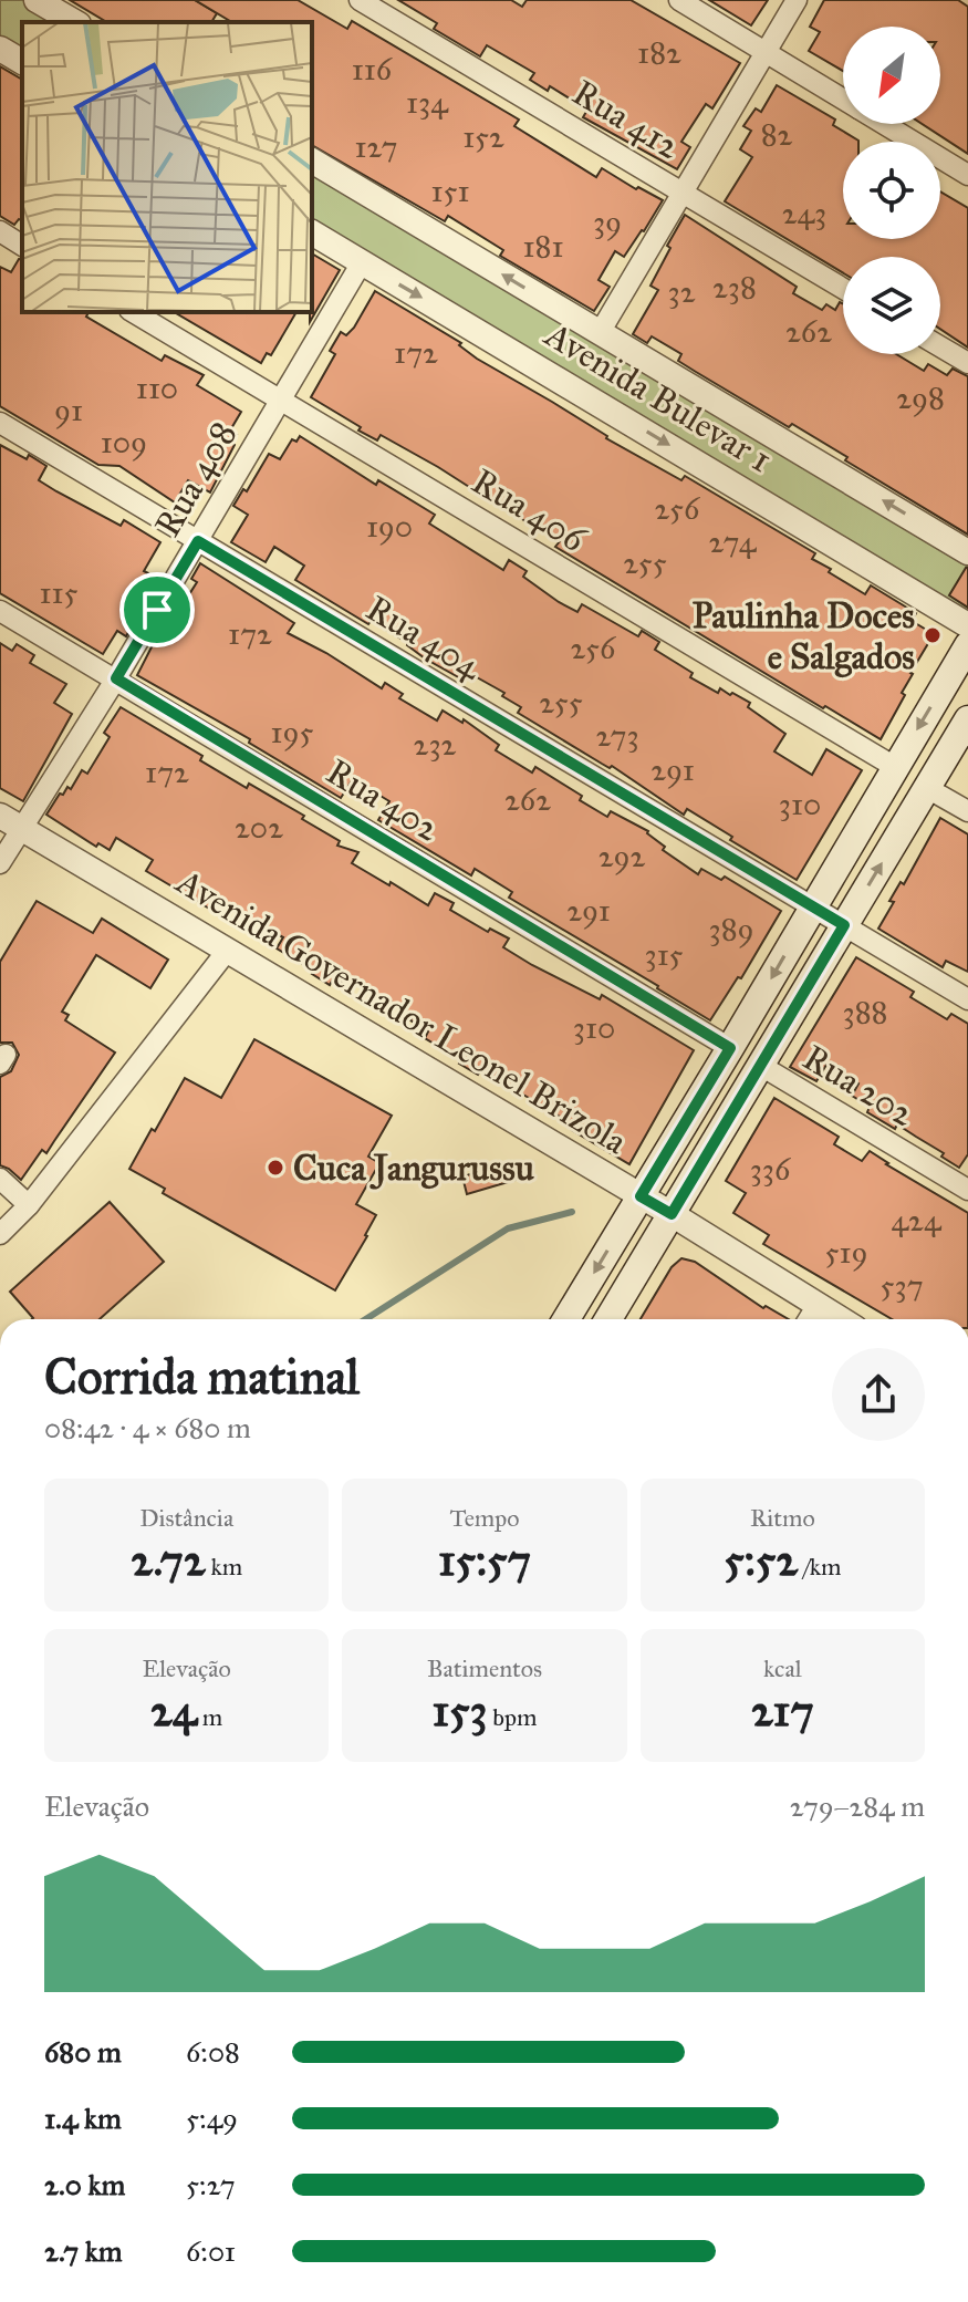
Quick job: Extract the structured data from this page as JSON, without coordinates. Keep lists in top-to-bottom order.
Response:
{
  "streets": {
    "street": [
      "Rua 412",
      "Avenida Bulevar 1",
      "Rua 408",
      "Rua 406",
      "Rua 404",
      "Rua 402",
      "Avenida Governador Leonel Brizola",
      "Rua 202"
    ]
  },
  "crossings": [
    ["Avenida Bulevar 1", "Rua 408"],
    ["Rua 408", "Rua 406"],
    ["Rua 408", "Rua 404"],
    ["Rua 408", "Rua 402"],
    ["Rua 408", "Avenida Governador Leonel Brizola"]
  ],
  "places": ["Paulinha Doces e Salgados", "Cuca Jangurussu"],
  "house_numbers": [
    "182",
    "116",
    "134",
    "82",
    "152",
    "127",
    "151",
    "243",
    "39",
    "181",
    "238",
    "32",
    "262",
    "172",
    "110",
    "298",
    "91",
    "109",
    "256",
    "190",
    "274",
    "255",
    "115",
    "172",
    "256",
    "255",
    "195",
    "273",
    "232",
    "291",
    "172",
    "262",
    "310",
    "202",
    "292",
    "291",
    "389",
    "315",
    "388",
    "310",
    "336",
    "424",
    "519",
    "537"
  ],
  "north": "bottom left",
  "page": {
    "heading": ["Corrida matinal", "08:42 · 4 × 680 m"],
    "stats": [
      ["Distância", "2.72 km"],
      ["Tempo", "15:57"],
      ["Ritmo", "5:52 /km"],
      ["Elevação", "24 m"],
      ["Batimentos", "153 bpm"],
      ["kcal", "217"]
    ],
    "chart": ["Elevação", "279–284 m"],
    "list": [
      {
        "name": "680 m",
        "note": "6:08"
      },
      {
        "name": "1.4 km",
        "note": "5:49"
      },
      {
        "name": "2.0 km",
        "note": "5:27"
      },
      {
        "name": "2.7 km",
        "note": "6:01"
      }
    ]
  }
}
